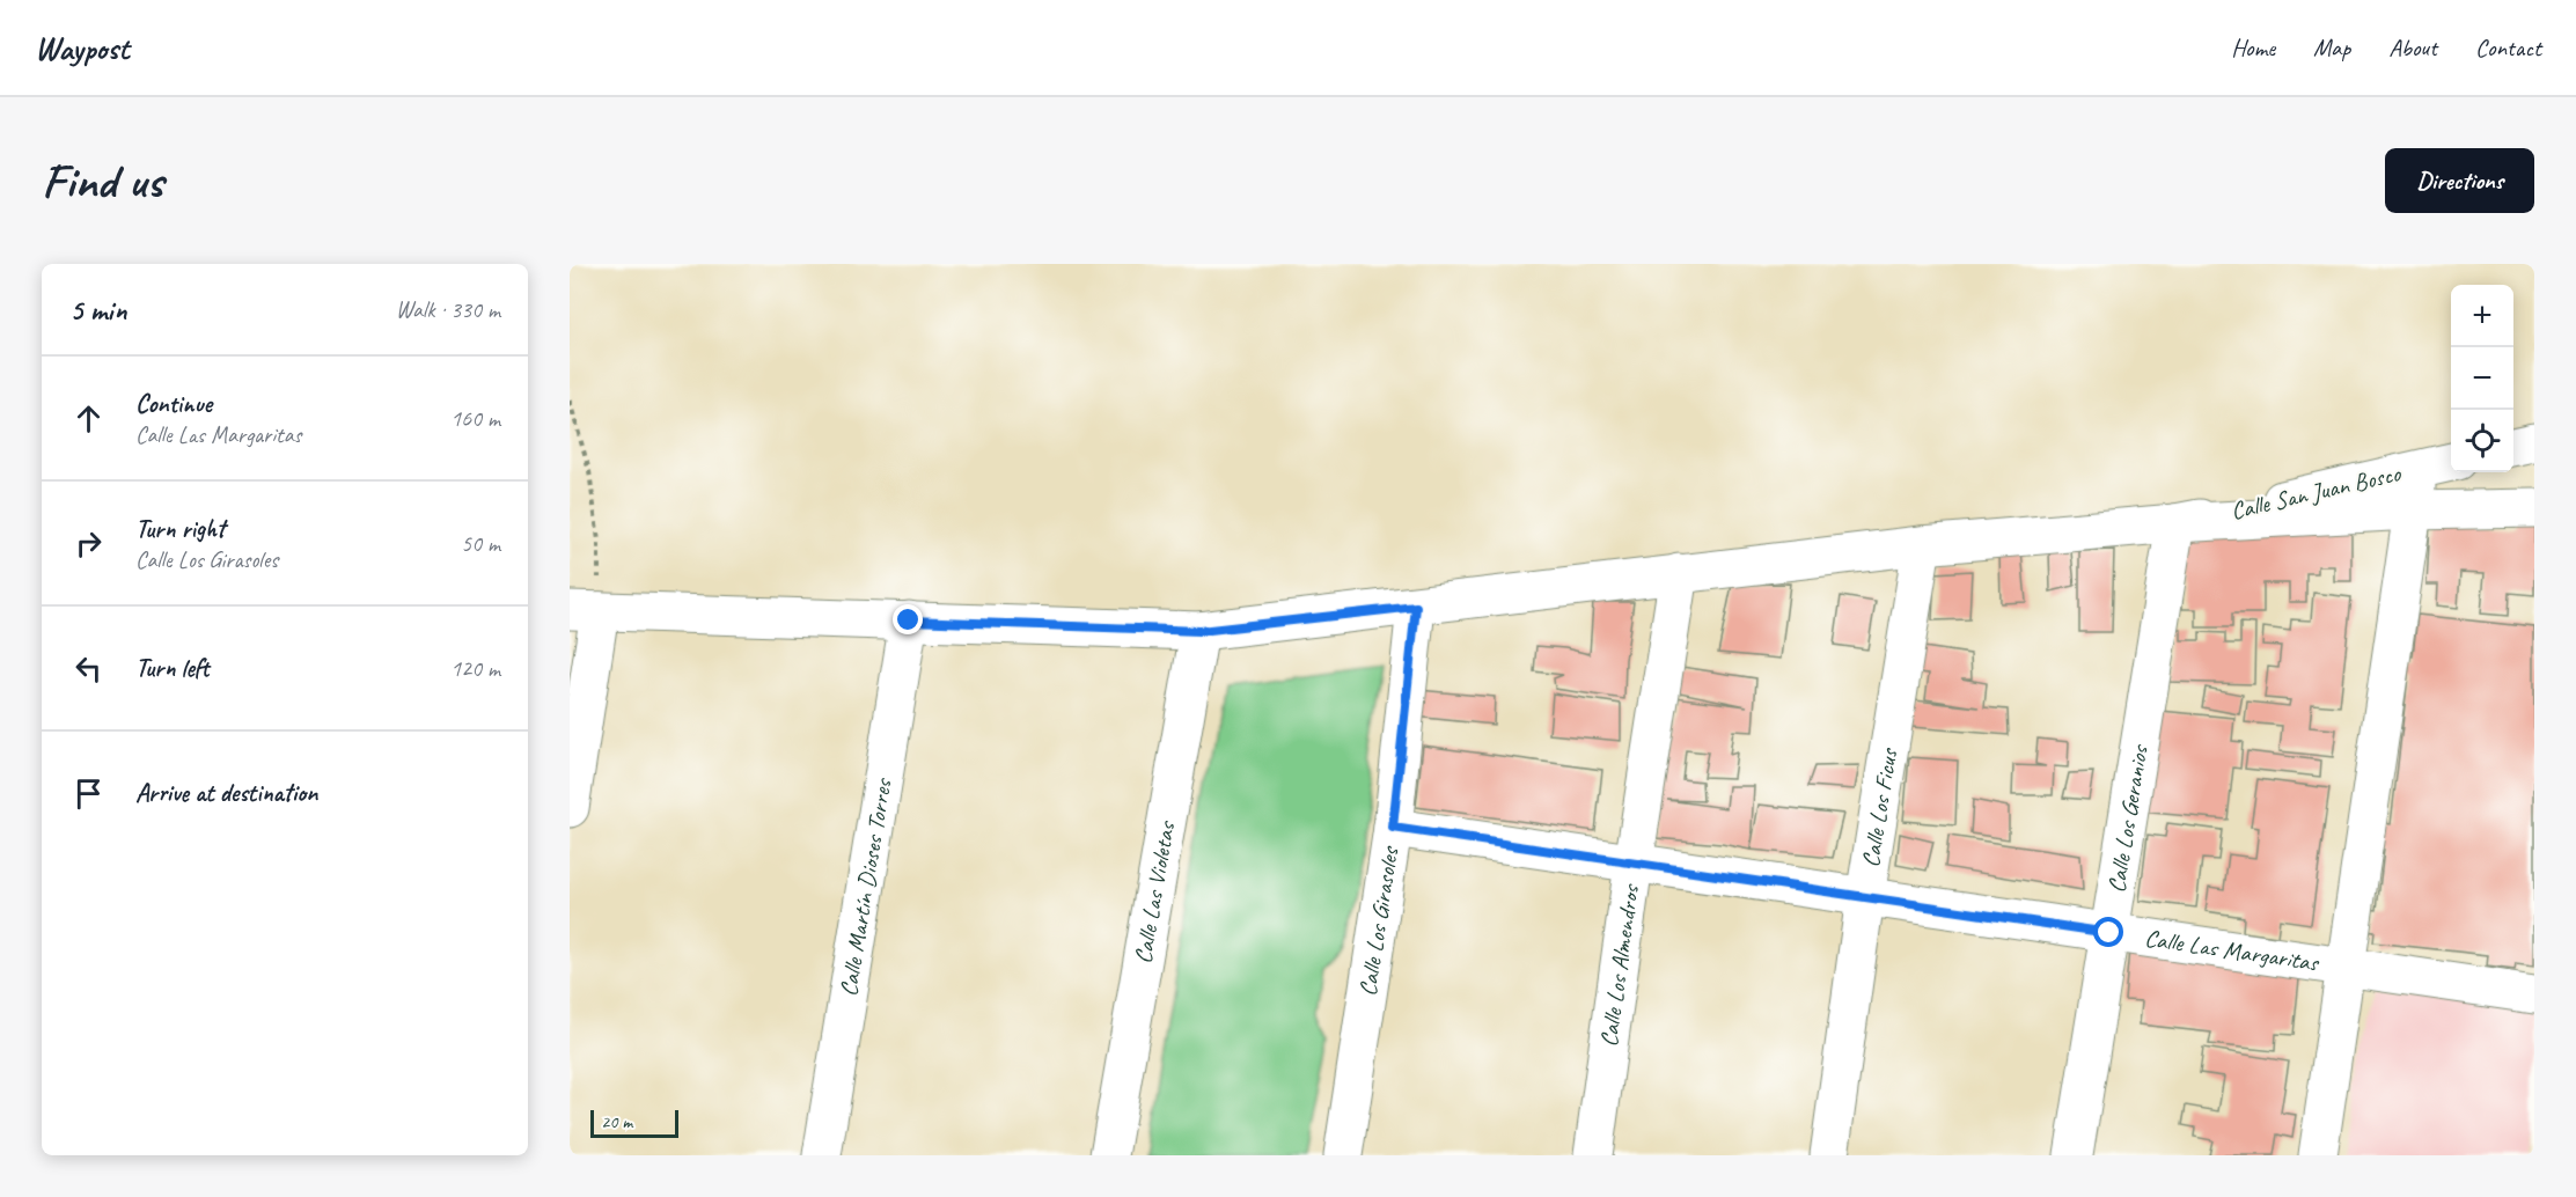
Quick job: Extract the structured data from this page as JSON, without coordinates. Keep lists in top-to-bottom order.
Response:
{
  "streets": {
    "street": [
      "Calle San Juan Bosco",
      "Calle Los Ficus",
      "Calle Los Geranios",
      "Calle Martín Dioses Torres",
      "Calle Las Violetas",
      "Calle Los Girasoles",
      "Calle Las Margaritas",
      "Calle Los Almendros"
    ]
  },
  "crossings": [
    ["Calle San Juan Bosco", "Calle Los Geranios"],
    ["Calle Los Ficus", "Calle Las Margaritas"],
    ["Calle Los Geranios", "Calle Las Margaritas"],
    ["Calle Los Girasoles", "Calle Las Margaritas"],
    ["Calle Las Margaritas", "Calle Los Almendros"]
  ],
  "scale_bar": "20 m",
  "page": {
    "header": "Waypost",
    "nav": [
      "Home",
      "Map",
      "About",
      "Contact"
    ],
    "buttons": "Directions",
    "title": "Find us",
    "heading": ["5 min", "Walk · 330 m"],
    "map_buttons": ["+", "−"],
    "list": [
      ["Continue", "Calle Las Margaritas", "160 m"],
      ["Turn right", "Calle Los Girasoles", "50 m"],
      ["Turn left", "120 m"],
      "Arrive at destination"
    ],
    "scale": "20 m"
  }
}
